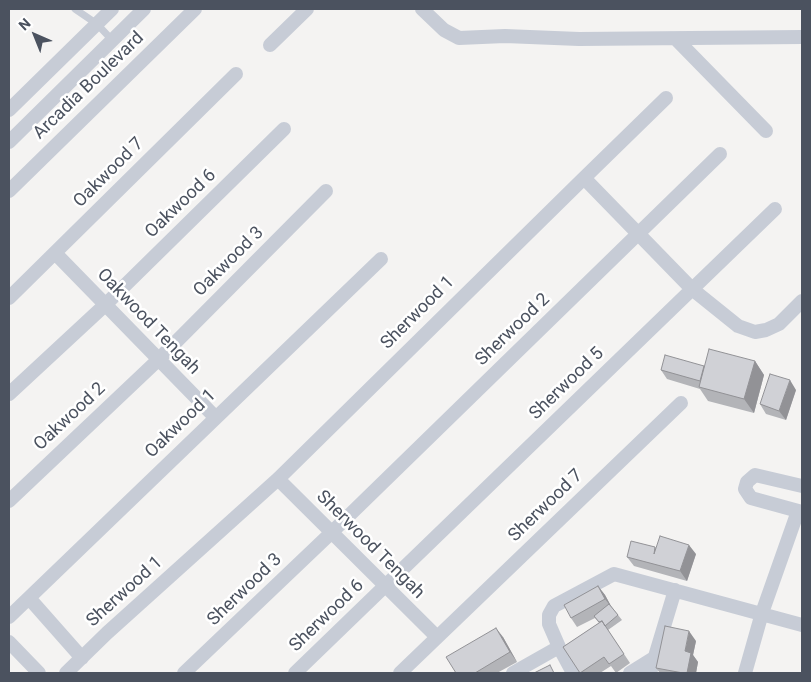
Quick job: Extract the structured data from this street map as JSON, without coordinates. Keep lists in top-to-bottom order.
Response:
{
  "streets": {
    "street": [
      "Arcadia Boulevard",
      "Oakwood 7",
      "Oakwood 6",
      "Oakwood 3",
      "Sherwood 1",
      "Oakwood Tengah",
      "Sherwood 2",
      "Sherwood 5",
      "Oakwood 2",
      "Oakwood 1",
      "Sherwood 7",
      "Sherwood Tengah",
      "Sherwood 3",
      "Sherwood 6"
    ]
  },
  "crossings": [
    ["Oakwood 7", "Oakwood Tengah"],
    ["Oakwood 6", "Oakwood Tengah"],
    ["Oakwood 3", "Oakwood Tengah"],
    ["Oakwood 3", "Oakwood 2"],
    ["Sherwood 1", "Sherwood Tengah"],
    ["Oakwood Tengah", "Oakwood 2"],
    ["Oakwood Tengah", "Oakwood 1"],
    ["Sherwood 2", "Sherwood Tengah"],
    ["Sherwood 2", "Sherwood 3"],
    ["Sherwood 5", "Sherwood Tengah"],
    ["Sherwood 5", "Sherwood 6"],
    ["Sherwood 7", "Sherwood Tengah"],
    ["Sherwood Tengah", "Sherwood 3"],
    ["Sherwood Tengah", "Sherwood 6"]
  ],
  "north": "top left"
}
